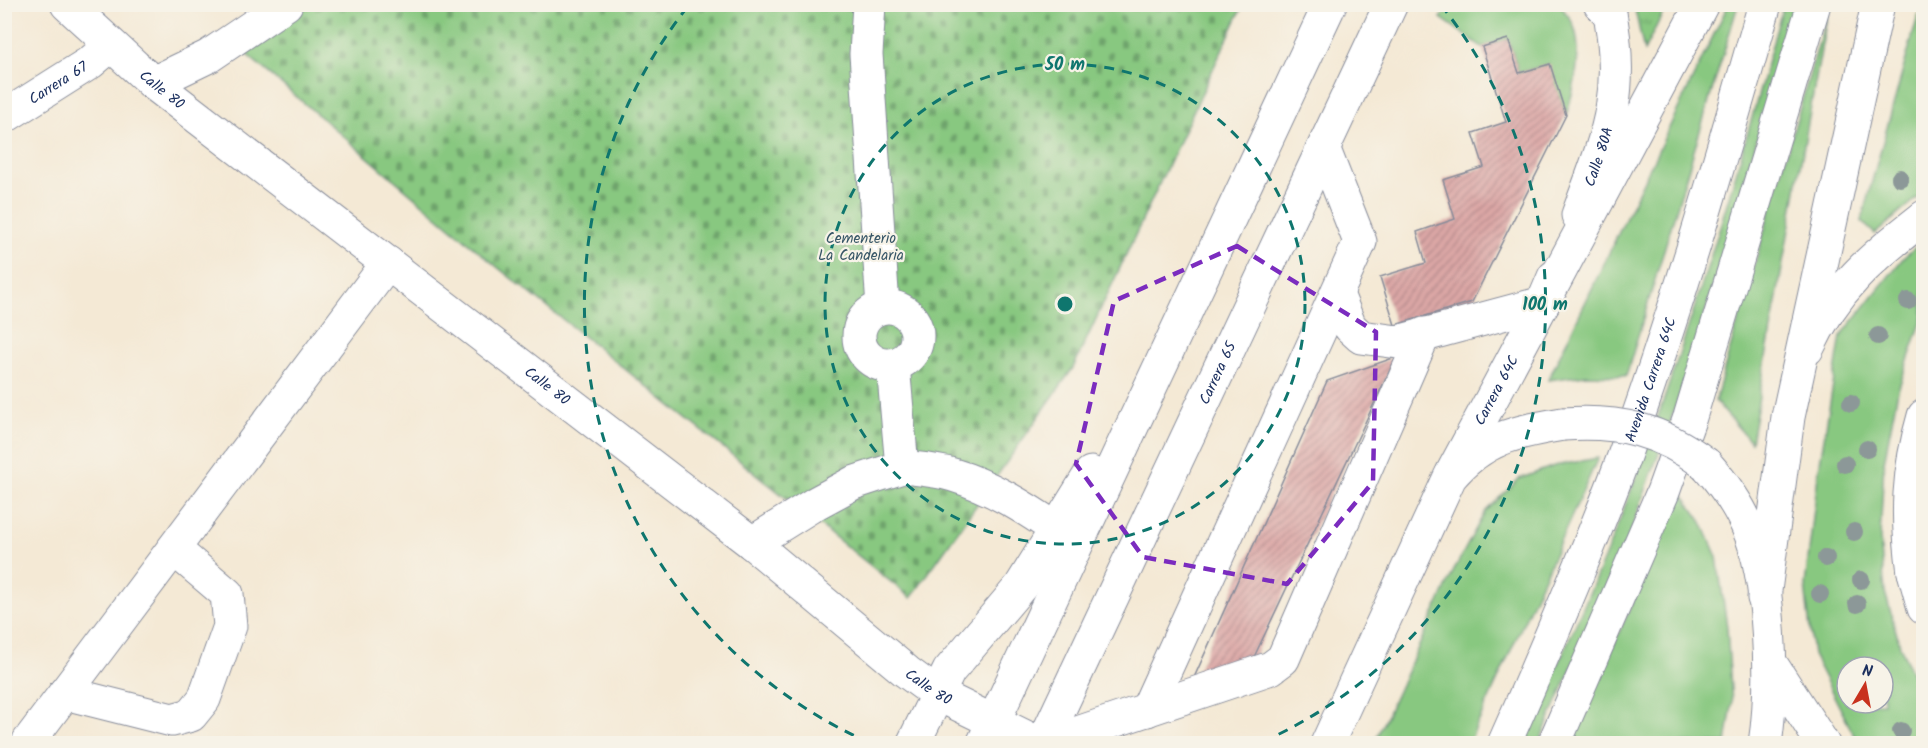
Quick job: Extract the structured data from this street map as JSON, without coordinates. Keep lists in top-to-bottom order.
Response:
{
  "streets": {
    "main road": [
      "Carrera 67",
      "Calle 80",
      "Calle 80A",
      "Carrera 65",
      "Avenida Carrera 64C",
      "Carrera 64C"
    ]
  },
  "crossings": [
    ["Carrera 67", "Calle 80"],
    ["Calle 80", "Carrera 65"],
    ["Calle 80A", "Carrera 64C"]
  ],
  "parks": ["Cementerio La Candelaria"],
  "north": "top",
  "rings": ["50 m", "100 m"]
}
